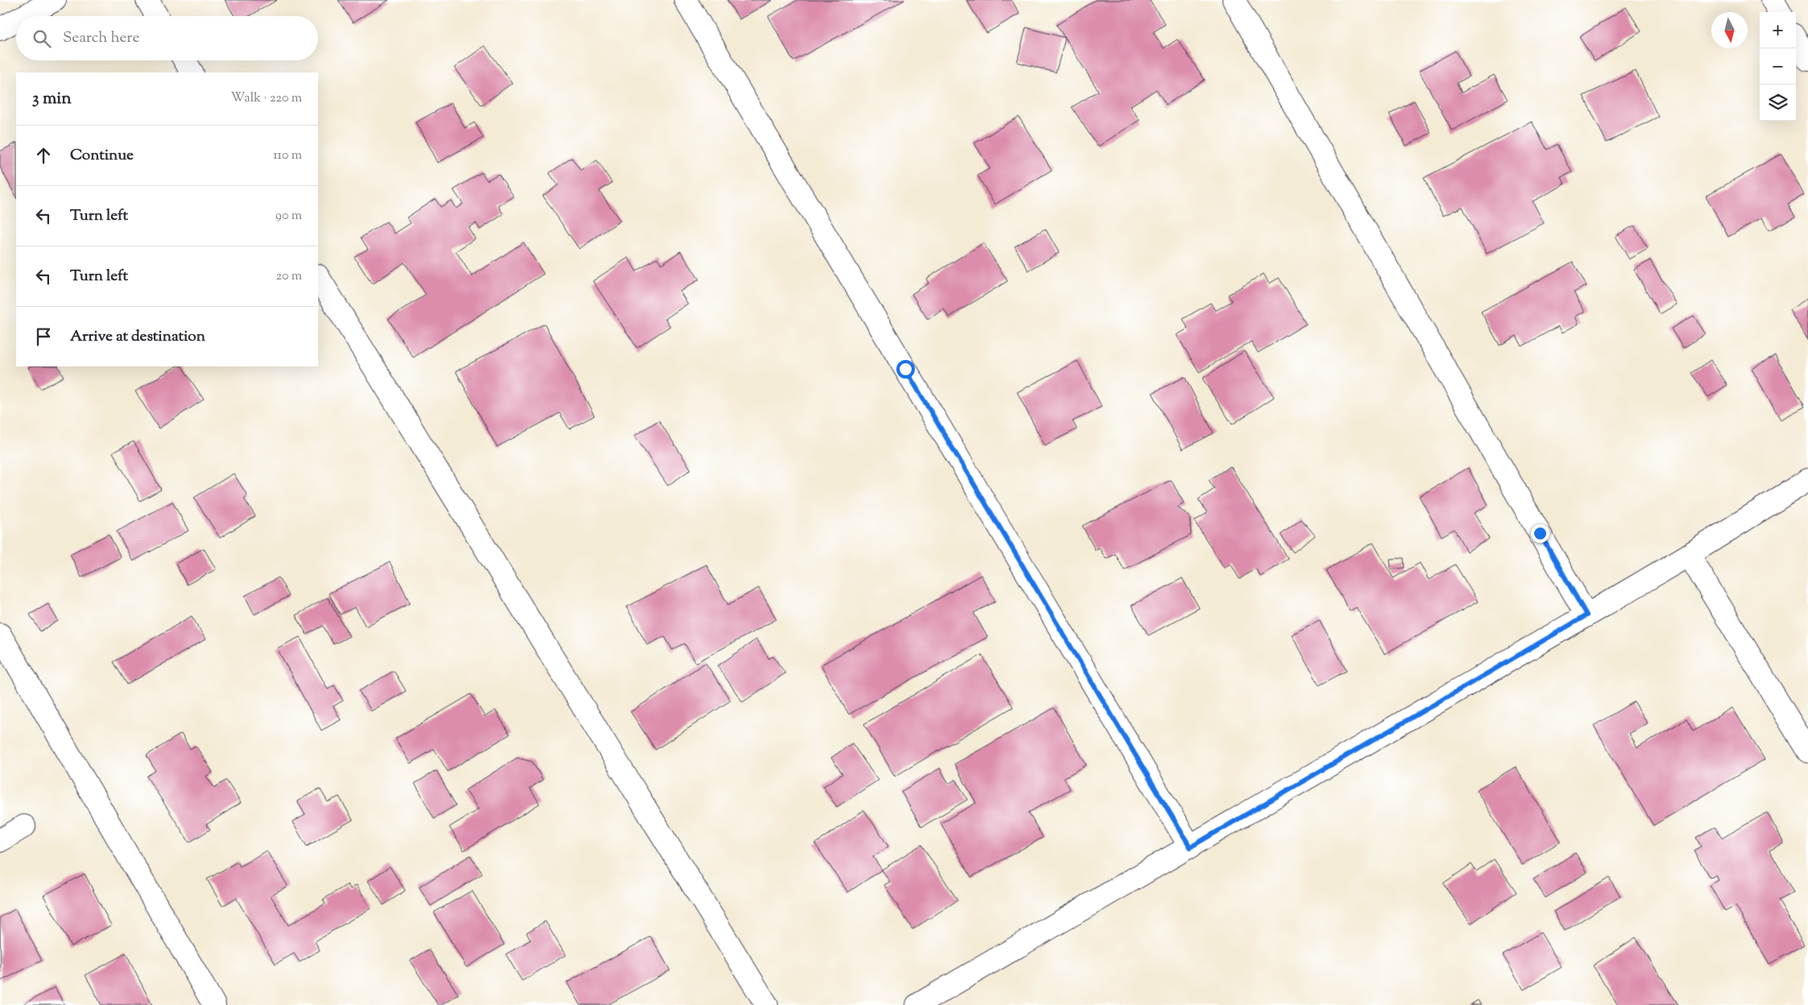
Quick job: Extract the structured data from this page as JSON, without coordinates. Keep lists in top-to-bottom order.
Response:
{
  "north": "bottom",
  "page": {
    "map_buttons": ["+", "−"],
    "search": "Search here",
    "heading": ["3 min", "Walk · 220 m"],
    "list": [
      ["Continue", "110 m"],
      ["Turn left", "90 m"],
      ["Turn left", "20 m"],
      "Arrive at destination"
    ]
  }
}
